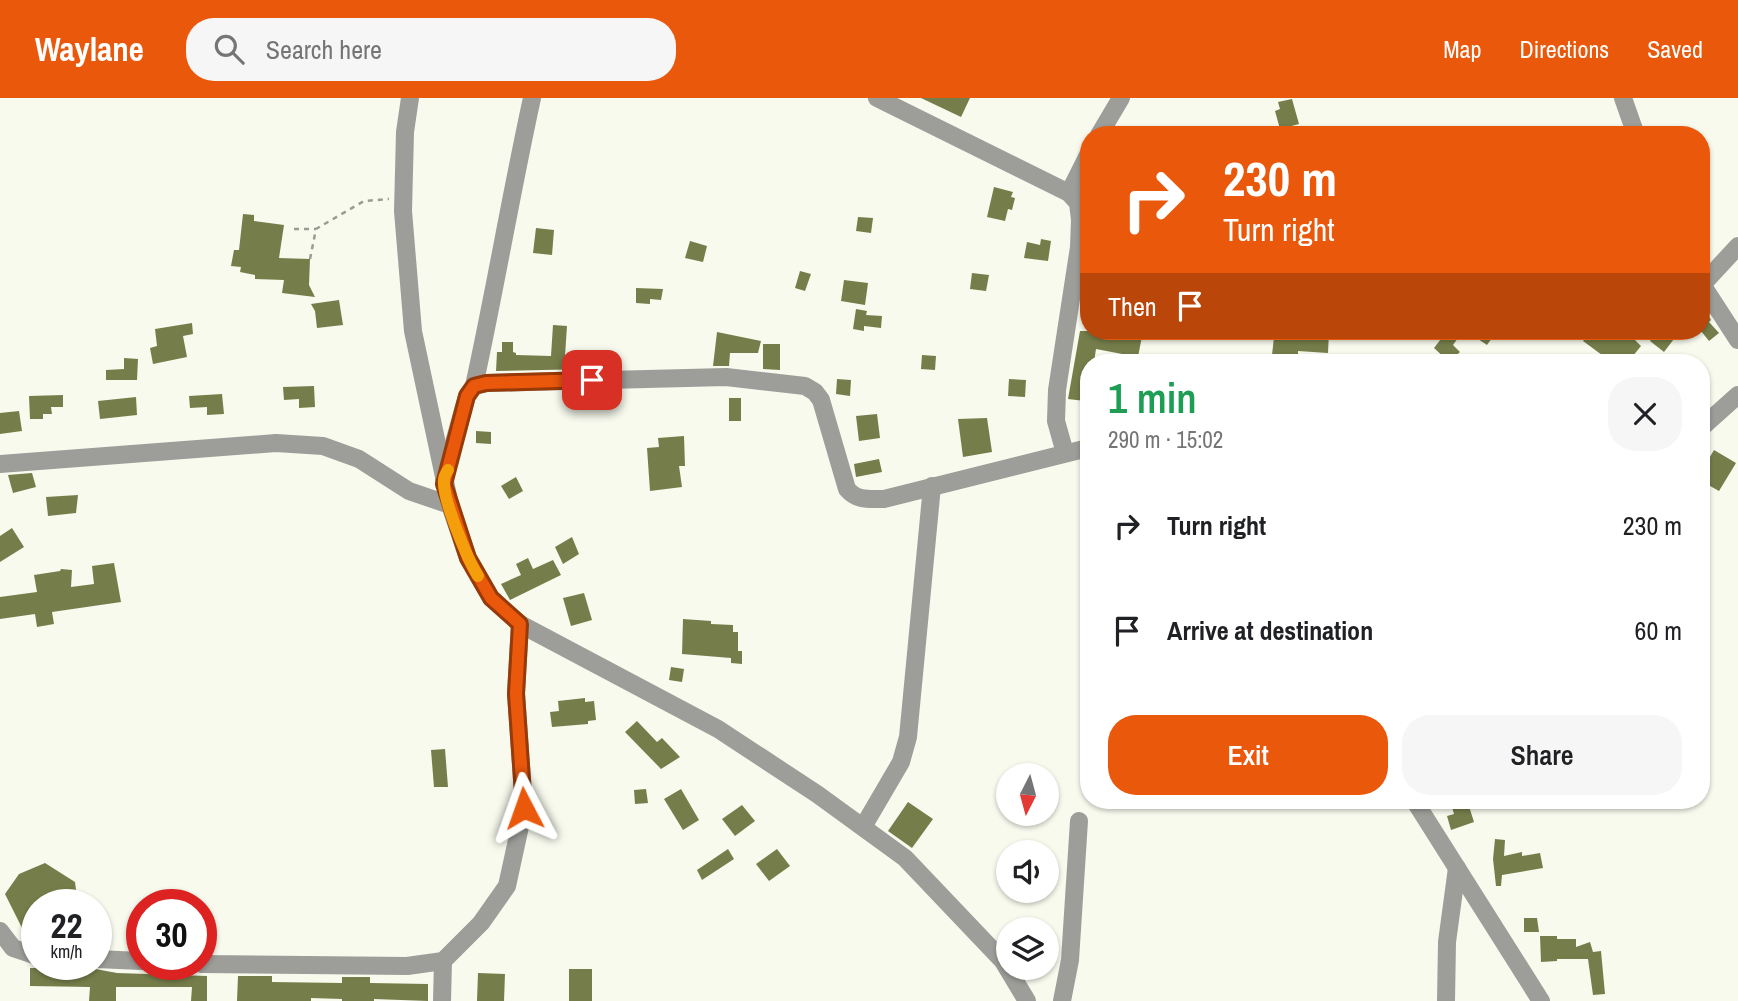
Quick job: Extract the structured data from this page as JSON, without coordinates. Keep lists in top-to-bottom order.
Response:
{
  "north": "bottom",
  "page": {
    "header": "Waylane",
    "search": "Search here",
    "nav": ["Map", "Directions", "Saved"],
    "turn": ["230 m", "Turn right"],
    "then": "Then",
    "heading": ["1 min", "290 m · 15:02"],
    "list": [
      {
        "name": "Turn right",
        "value": "230 m"
      },
      {
        "name": "Arrive at destination",
        "value": "60 m"
      }
    ],
    "buttons": ["Exit", "Share"],
    "speed": "22 km/h",
    "limit": "30"
  }
}
